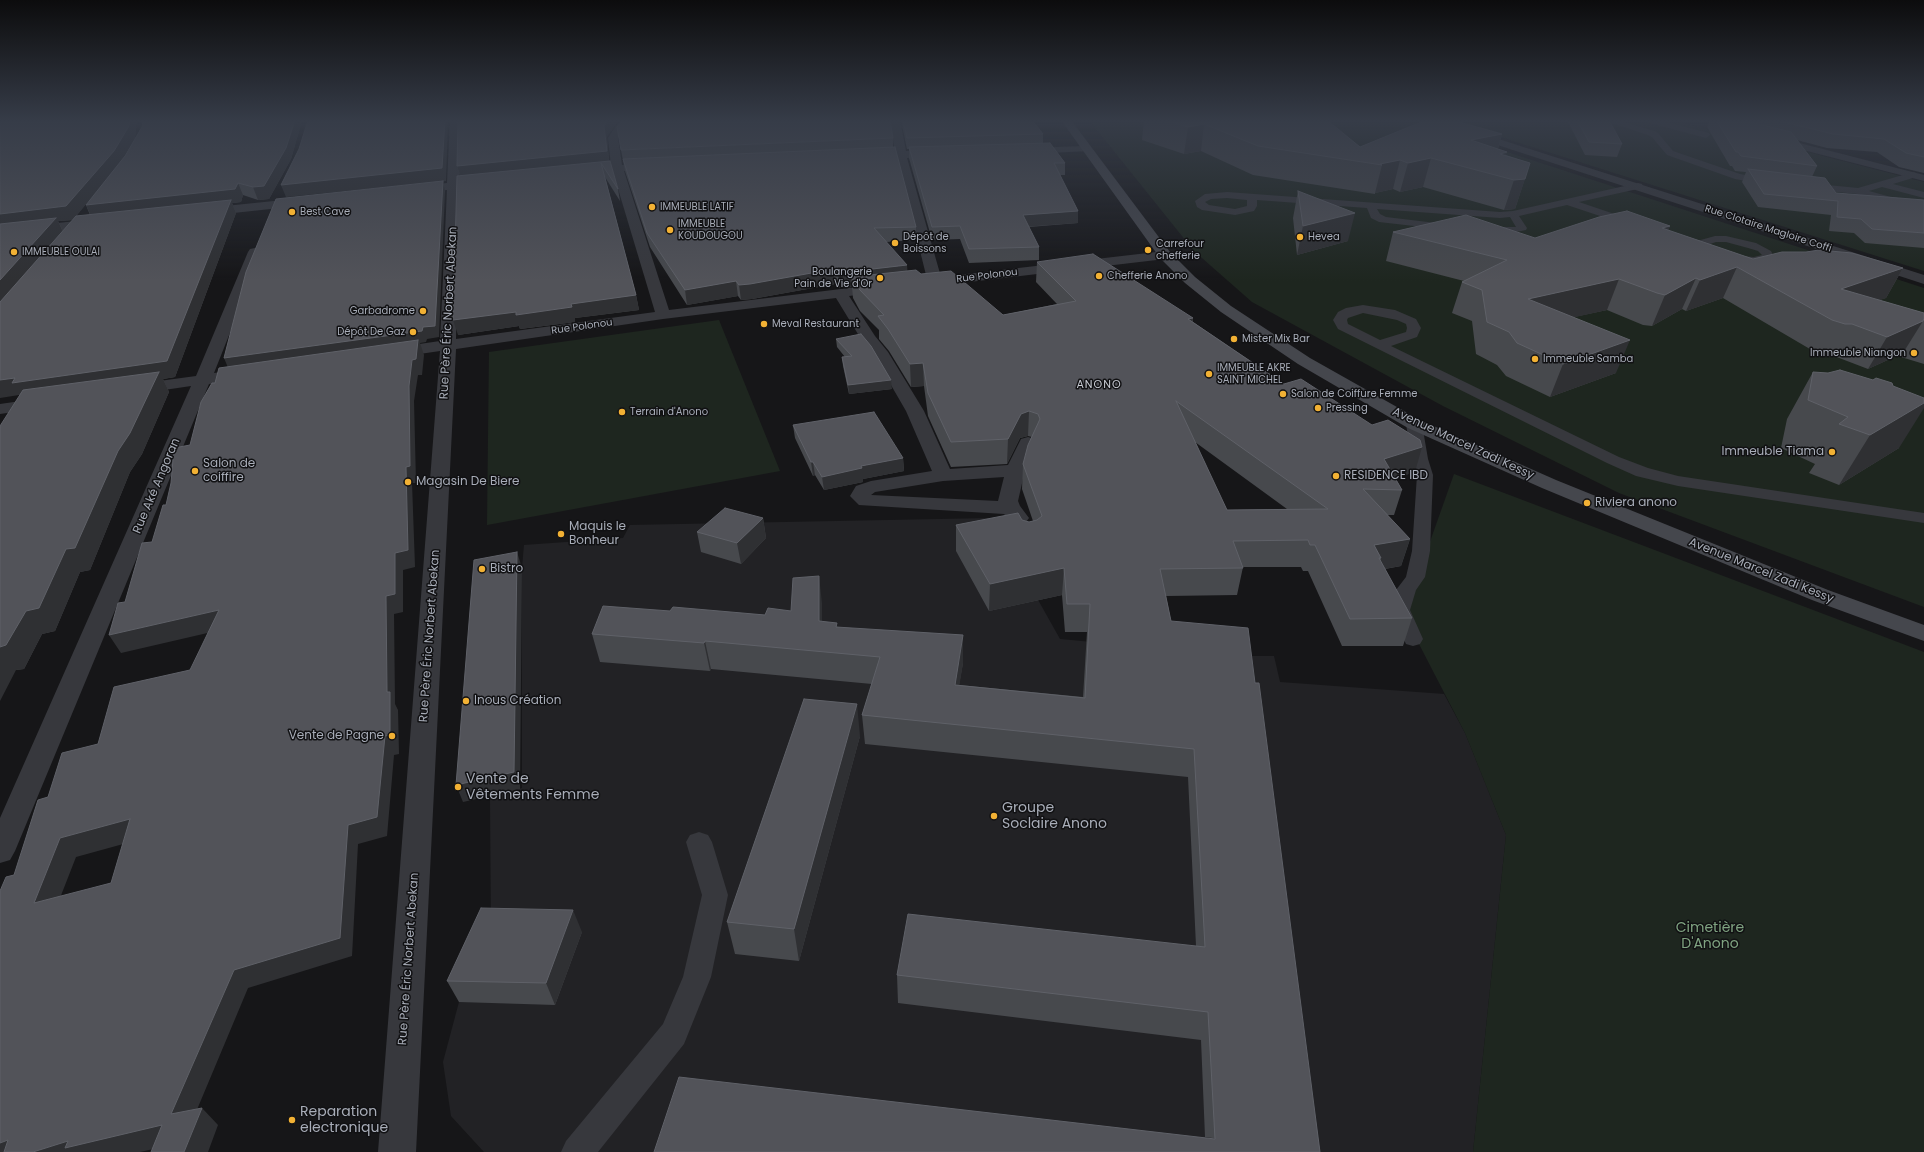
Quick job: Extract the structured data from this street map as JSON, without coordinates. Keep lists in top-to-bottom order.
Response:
{
  "streets": {
    "street": [
      "Rue Clotaire Magloire Coffi",
      "Rue Polonou",
      "Rue Père Éric Norbert Abekan",
      "Avenue Marcel Zadi Kessy",
      "Rue Aké Angoran"
    ]
  },
  "crossings": [
    ["Rue Polonou", "Rue Père Éric Norbert Abekan"],
    ["Rue Polonou", "Avenue Marcel Zadi Kessy"]
  ],
  "districts": ["ANONO"],
  "parks": ["Cimetière D'Anono"],
  "places": [
    "IMMEUBLE LATIF",
    "Best Cave",
    "IMMEUBLE KOUDOUGOU",
    "Hevea",
    "Dépôt de Boissons",
    "Carrefour chefferie",
    "IMMEUBLE OULAI",
    "Chefferie Anono",
    "Boulangerie Pain de Vie d'Or",
    "Garbadrome",
    "Meval Restaurant",
    "Dépôt De Gaz",
    "Mister Mix Bar",
    "Immeuble Niangon",
    "Immeuble Samba",
    "IMMEUBLE AKRE SAINT MICHEL",
    "Salon de Coiffure Femme",
    "Pressing",
    "Terrain d'Anono",
    "Immeuble Tiama",
    "Salon de coiffire",
    "RESIDENCE IBD",
    "Magasin De Biere",
    "Riviera anono",
    "Maquis le Bonheur",
    "Bistro",
    "Inous Création",
    "Vente de Pagne",
    "Vente de Vêtements Femme",
    "Groupe Soclaire Anono",
    "Reparation electronique"
  ]
}
